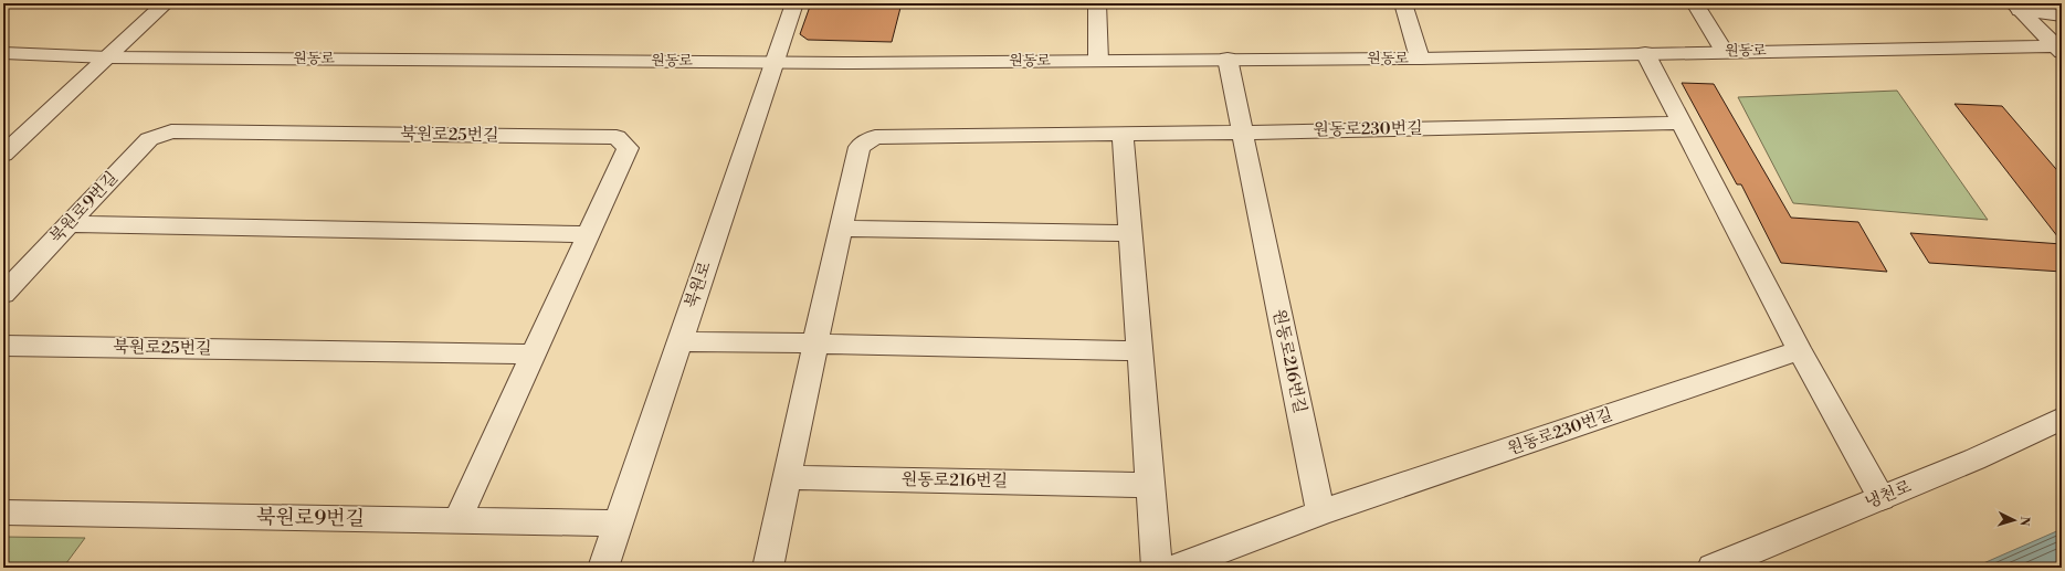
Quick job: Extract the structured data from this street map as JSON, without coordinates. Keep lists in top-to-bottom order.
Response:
{
  "streets": {
    "street": [
      "원동로",
      "원동로230번길",
      "북원로25번길",
      "북원로9번길",
      "북원로",
      "원동로216번길",
      "냉천로"
    ]
  },
  "crossings": [
    ["원동로", "북원로"],
    ["원동로", "원동로216번길"],
    ["원동로230번길", "원동로216번길"],
    ["북원로25번길", "북원로9번길"],
    ["북원로9번길", "북원로"]
  ],
  "north": "right"
}
